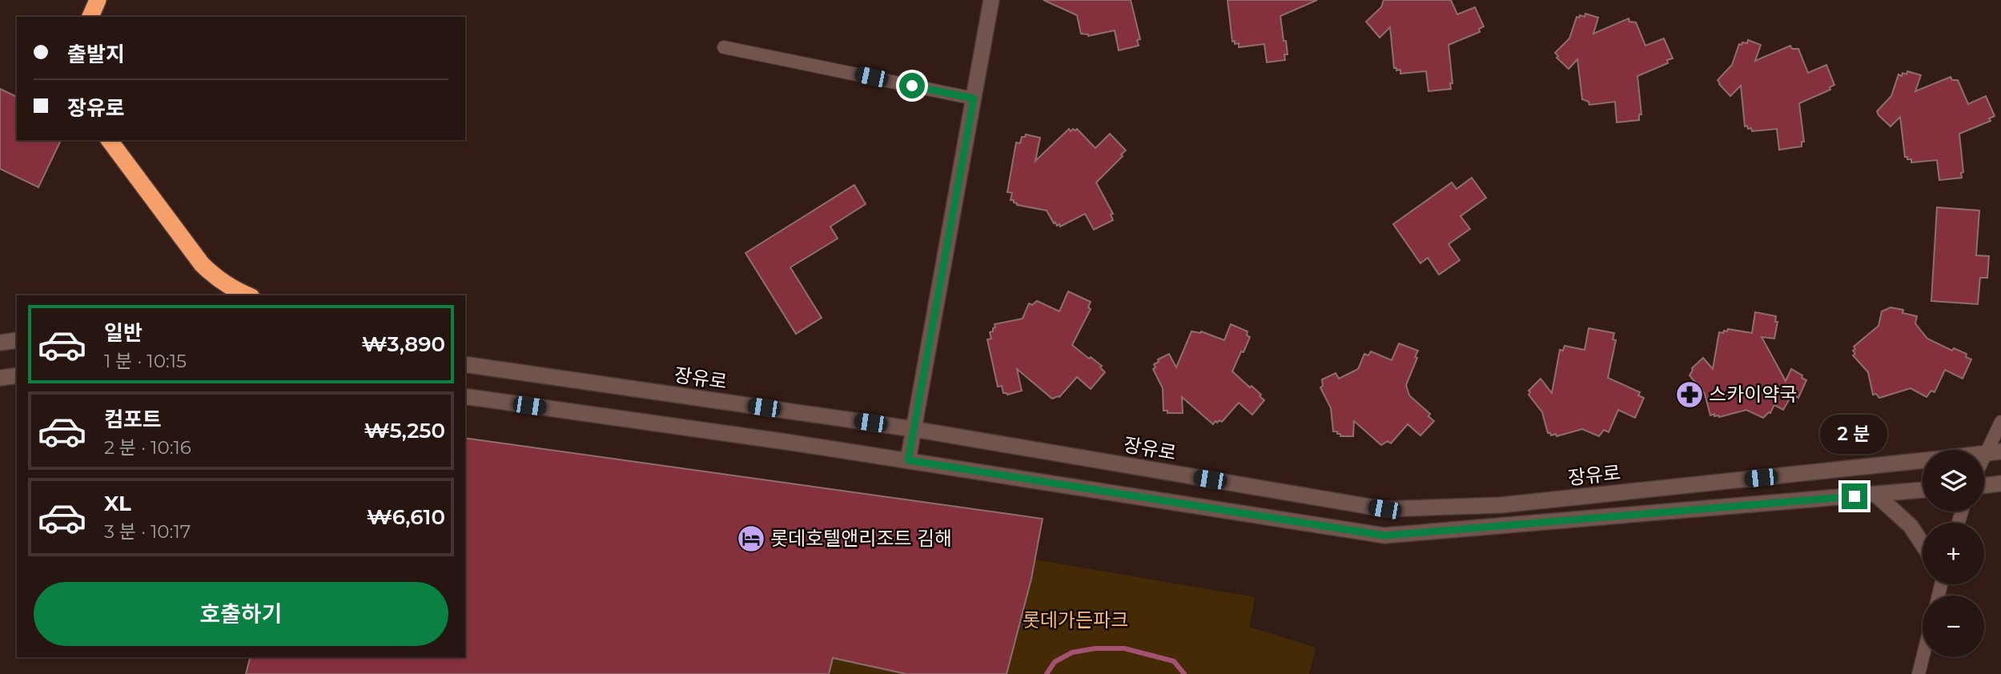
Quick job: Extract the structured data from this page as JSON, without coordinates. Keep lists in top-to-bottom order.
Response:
{
  "streets": {
    "main road": ["장유로"]
  },
  "parks": ["롯데가든파크"],
  "places": {
    "pharmacy": ["스카이약국"],
    "hotel": ["롯데호텔앤리조트 김해"]
  },
  "page": {
    "banner": ["출발지", "장유로"],
    "list": [
      {
        "name": "일반",
        "note": "1 분 · 10:15",
        "value": "₩3,890"
      },
      {
        "name": "컴포트",
        "note": "2 분 · 10:16",
        "value": "₩5,250"
      },
      {
        "name": "XL",
        "note": "3 분 · 10:17",
        "value": "₩6,610"
      }
    ],
    "bubble": "2 분",
    "map_buttons": ["+", "−"],
    "buttons": "호출하기"
  }
}
